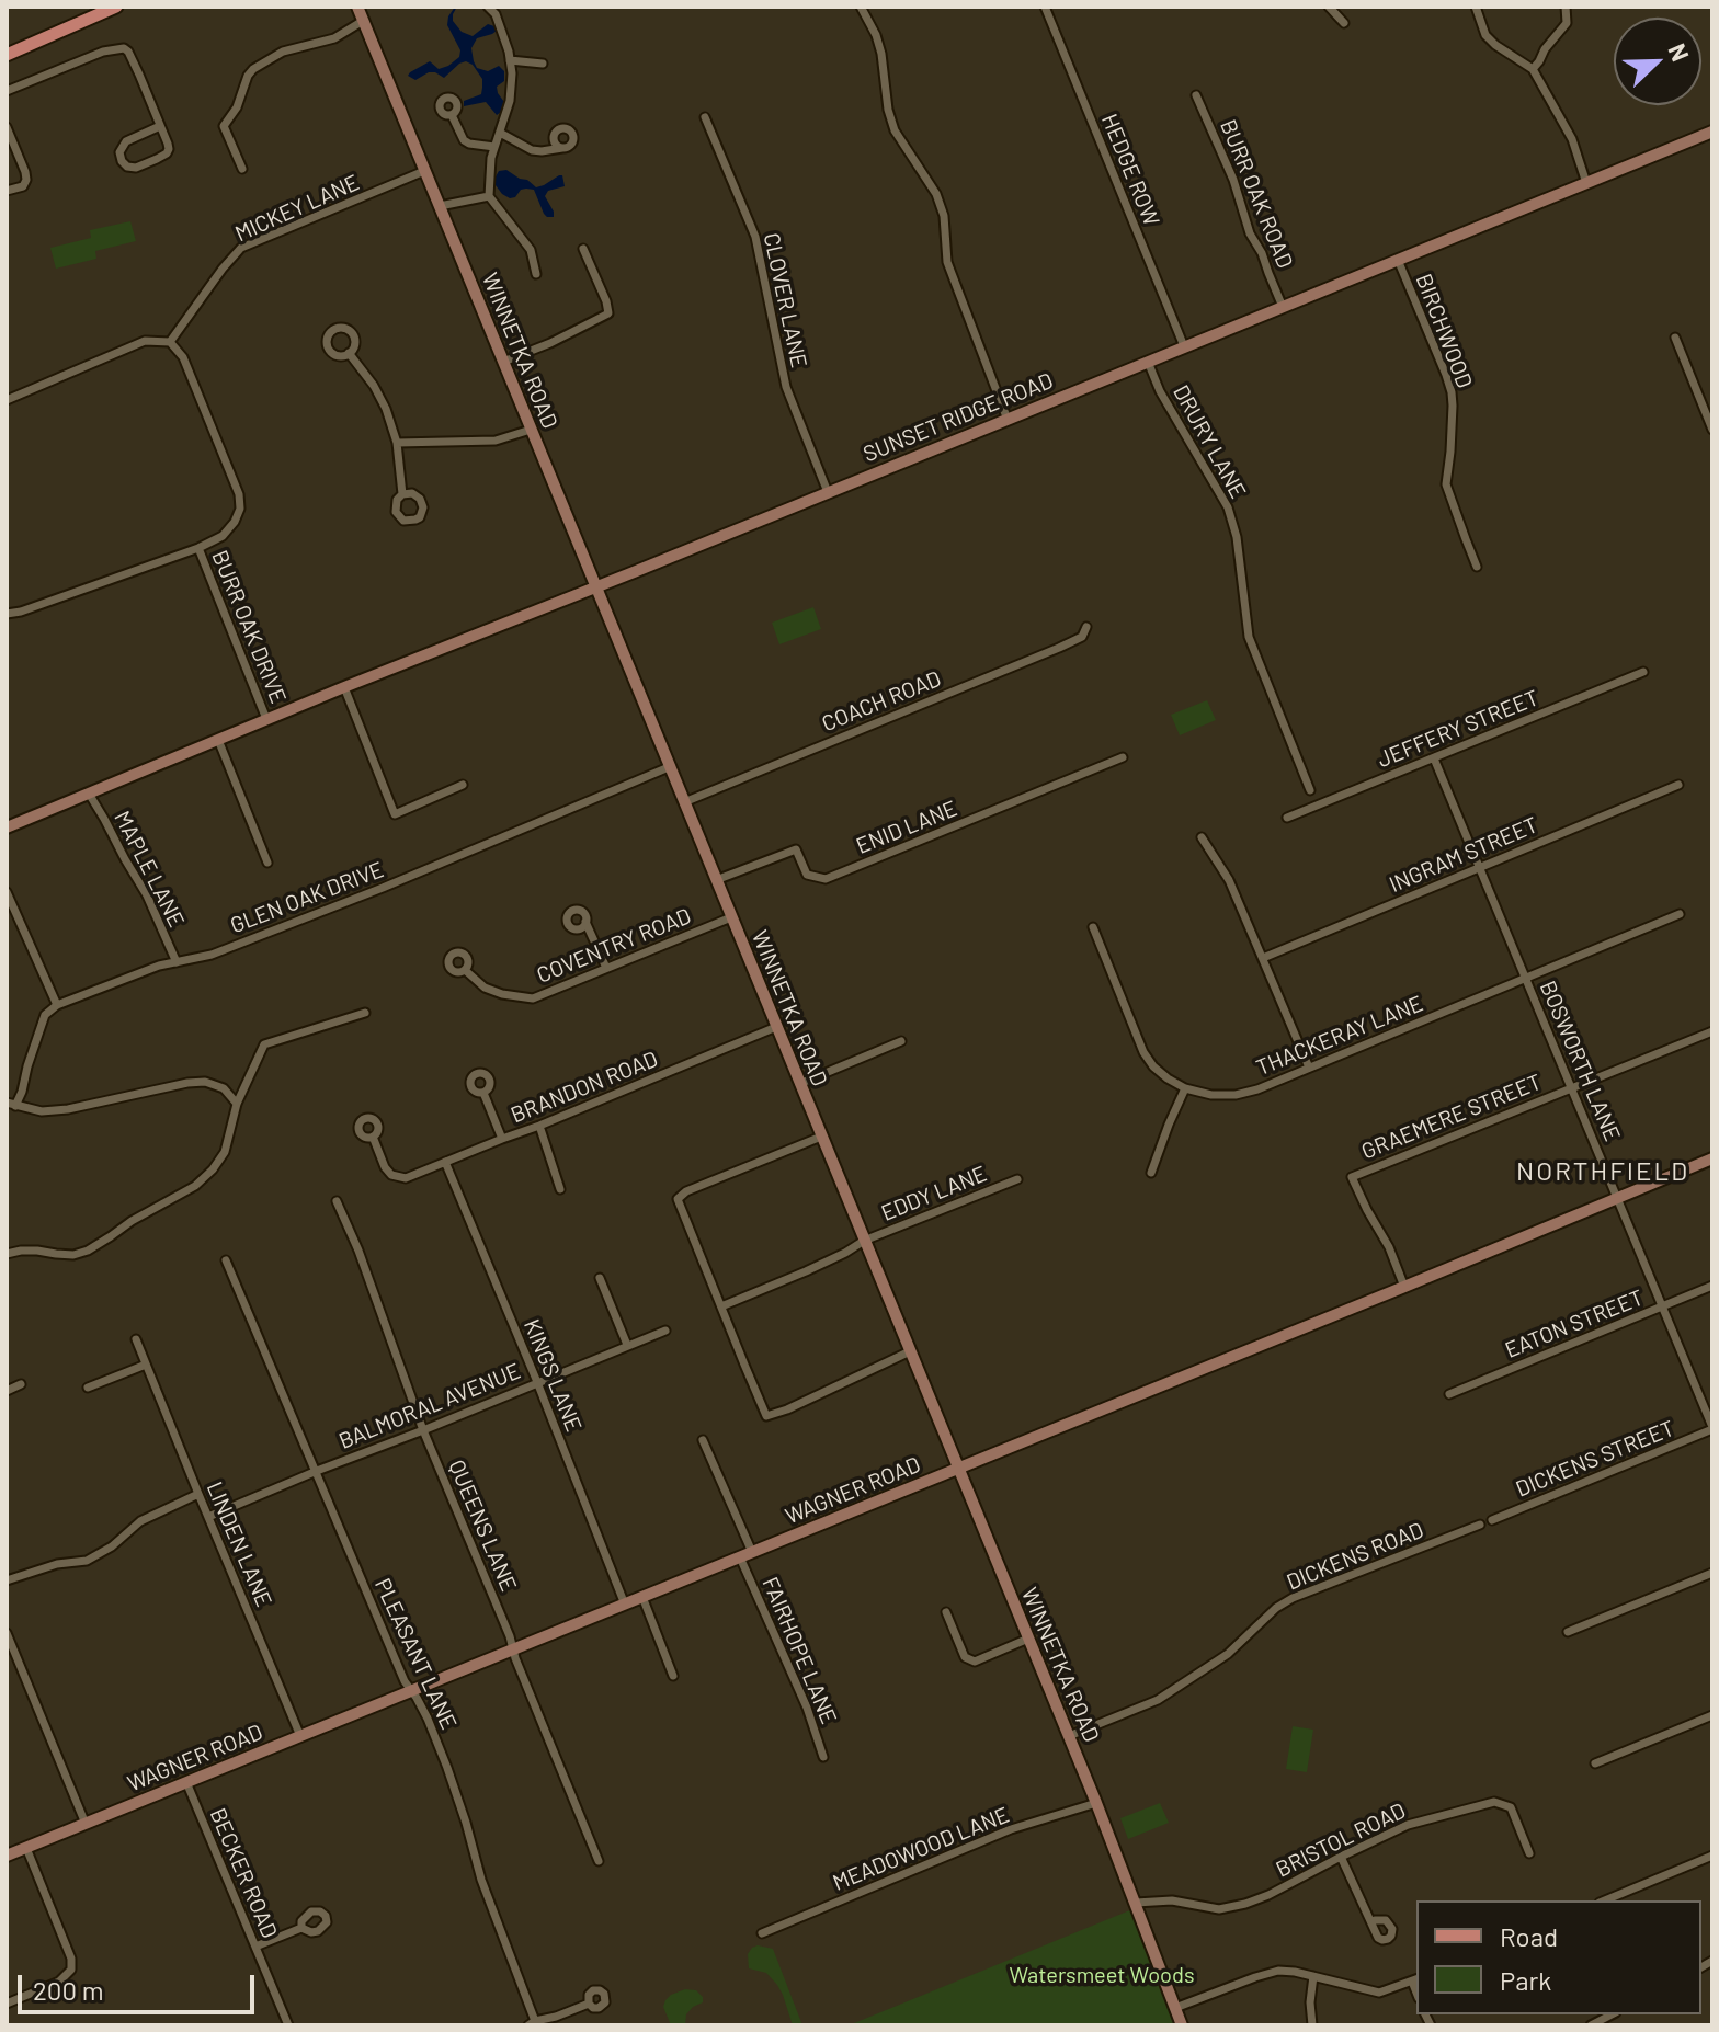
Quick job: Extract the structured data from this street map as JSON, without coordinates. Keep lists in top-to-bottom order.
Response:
{
  "streets": {
    "street": [
      "HEDGE ROW",
      "BURR OAK ROAD",
      "MICKEY LANE",
      "CLOVER LANE",
      "BIRCHWOOD",
      "WINNETKA ROAD",
      "SUNSET RIDGE ROAD",
      "DRURY LANE",
      "BURR OAK DRIVE",
      "COACH ROAD",
      "JEFFERY STREET",
      "ENID LANE",
      "INGRAM STREET",
      "MAPLE LANE",
      "GLEN OAK DRIVE",
      "COVENTRY ROAD",
      "THACKERAY LANE",
      "BOSWORTH LANE",
      "BRANDON ROAD",
      "GRAEMERE STREET",
      "EDDY LANE",
      "EATON STREET",
      "KINGS LANE",
      "BALMORAL AVENUE",
      "DICKENS STREET",
      "WAGNER ROAD",
      "QUEENS LANE",
      "LINDEN LANE",
      "DICKENS ROAD",
      "FAIRHOPE LANE",
      "PLEASANT LANE",
      "BRISTOL ROAD",
      "MEADOWOOD LANE",
      "BECKER ROAD"
    ]
  },
  "crossings": [
    ["HEDGE ROW", "SUNSET RIDGE ROAD"],
    ["BURR OAK ROAD", "SUNSET RIDGE ROAD"],
    ["MICKEY LANE", "WINNETKA ROAD"],
    ["MICKEY LANE", "BURR OAK DRIVE"],
    ["CLOVER LANE", "SUNSET RIDGE ROAD"],
    ["BIRCHWOOD", "SUNSET RIDGE ROAD"],
    ["WINNETKA ROAD", "SUNSET RIDGE ROAD"],
    ["WINNETKA ROAD", "COACH ROAD"],
    ["WINNETKA ROAD", "ENID LANE"],
    ["WINNETKA ROAD", "GLEN OAK DRIVE"],
    ["WINNETKA ROAD", "COVENTRY ROAD"],
    ["WINNETKA ROAD", "BRANDON ROAD"],
    ["WINNETKA ROAD", "EDDY LANE"],
    ["WINNETKA ROAD", "WAGNER ROAD"],
    ["WINNETKA ROAD", "DICKENS ROAD"],
    ["WINNETKA ROAD", "BRISTOL ROAD"],
    ["WINNETKA ROAD", "MEADOWOOD LANE"],
    ["SUNSET RIDGE ROAD", "DRURY LANE"],
    ["SUNSET RIDGE ROAD", "BURR OAK DRIVE"],
    ["SUNSET RIDGE ROAD", "MAPLE LANE"],
    ["JEFFERY STREET", "BOSWORTH LANE"],
    ["INGRAM STREET", "BOSWORTH LANE"],
    ["MAPLE LANE", "GLEN OAK DRIVE"],
    ["THACKERAY LANE", "BOSWORTH LANE"],
    ["BOSWORTH LANE", "GRAEMERE STREET"],
    ["BOSWORTH LANE", "EATON STREET"],
    ["BOSWORTH LANE", "DICKENS STREET"],
    ["BOSWORTH LANE", "WAGNER ROAD"],
    ["BRANDON ROAD", "KINGS LANE"],
    ["GRAEMERE STREET", "WAGNER ROAD"],
    ["KINGS LANE", "BALMORAL AVENUE"],
    ["KINGS LANE", "WAGNER ROAD"],
    ["BALMORAL AVENUE", "QUEENS LANE"],
    ["BALMORAL AVENUE", "LINDEN LANE"],
    ["BALMORAL AVENUE", "PLEASANT LANE"],
    ["WAGNER ROAD", "QUEENS LANE"],
    ["WAGNER ROAD", "LINDEN LANE"],
    ["WAGNER ROAD", "FAIRHOPE LANE"],
    ["WAGNER ROAD", "PLEASANT LANE"],
    ["WAGNER ROAD", "BECKER ROAD"]
  ],
  "districts": ["NORTHFIELD"],
  "parks": ["Watersmeet Woods"],
  "legend": ["Road", "Park"],
  "scale_bar": "200 m",
  "north": "top right"
}
